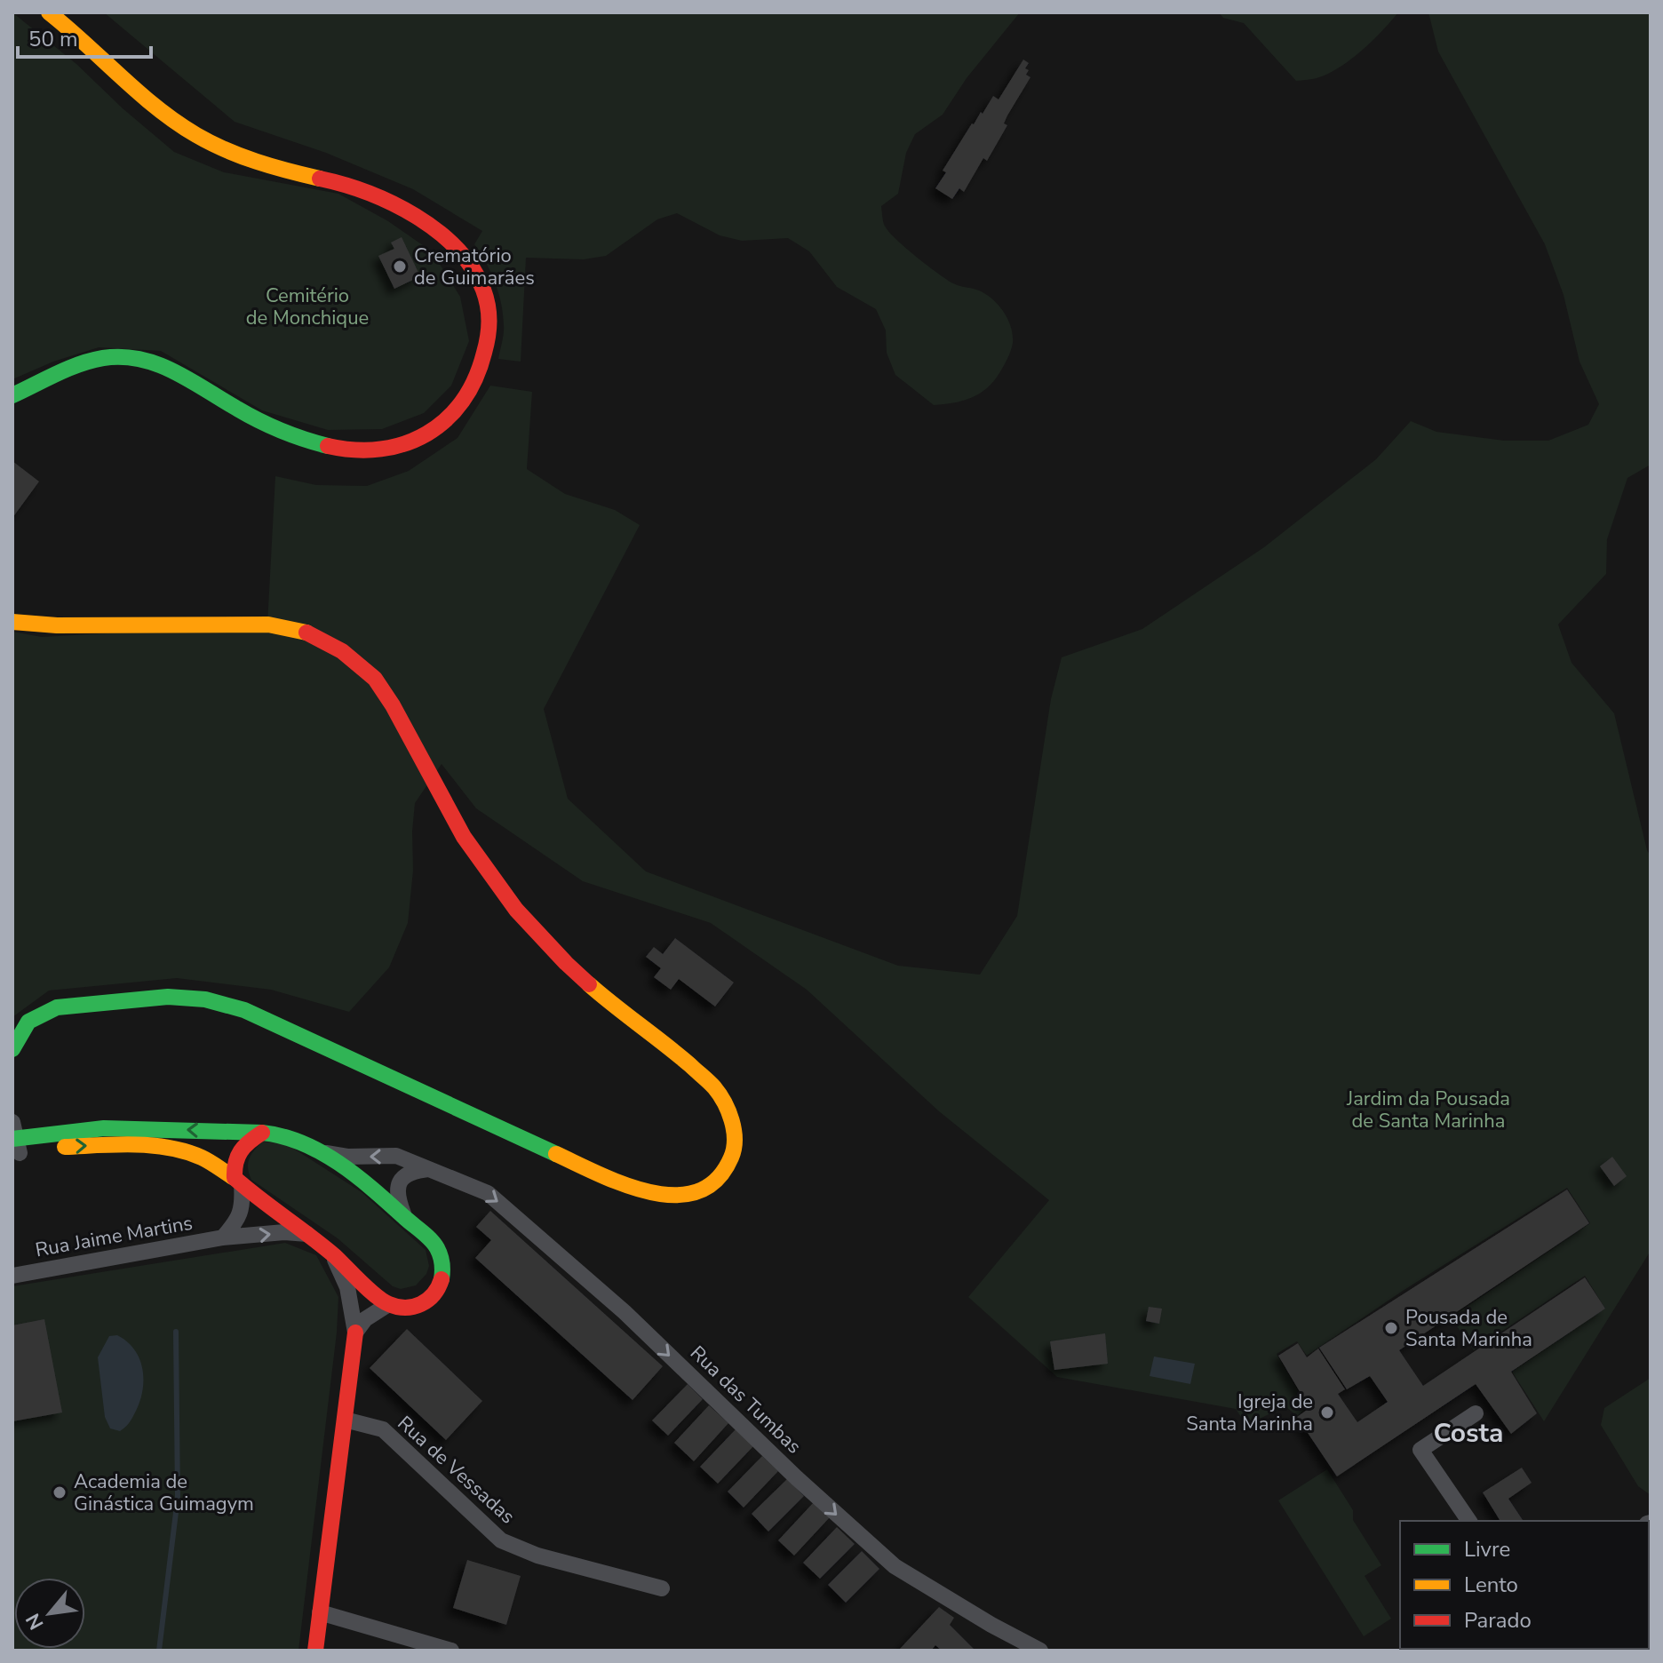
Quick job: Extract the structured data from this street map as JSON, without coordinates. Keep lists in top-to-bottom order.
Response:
{
  "streets": {
    "street": ["Rua Jaime Martins", "Rua das Tumbas", "Rua de Vessadas"]
  },
  "districts": ["Costa"],
  "parks": ["Cemitério de Monchique", "Jardim da Pousada de Santa Marinha"],
  "places": [
    "Crematório de Guimarães",
    "Pousada de Santa Marinha",
    "Igreja de Santa Marinha",
    "Academia de Ginástica Guimagym"
  ],
  "legend": ["Livre", "Lento", "Parado"],
  "scale_bar": "50 m",
  "north": "bottom left"
}
